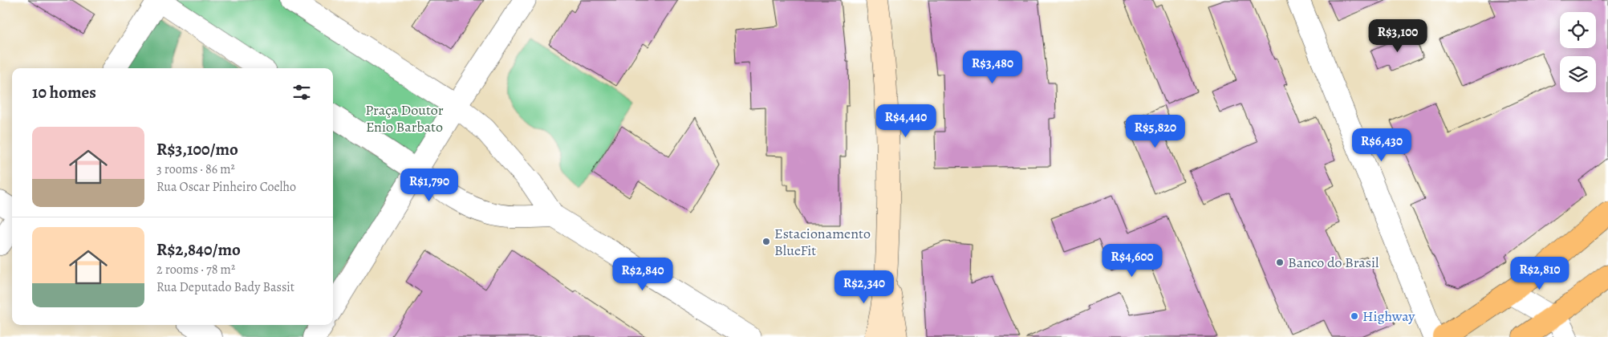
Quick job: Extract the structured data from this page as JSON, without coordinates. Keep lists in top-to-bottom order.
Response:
{
  "parks": ["Praça Doutor Enio Barbato"],
  "places": ["Estacionamento BlueFit", "Banco do Brasil", "Highway"],
  "page": {
    "price": [
      "R$3,100",
      "R$3,480",
      "R$4,440",
      "R$5,820",
      "R$6,430",
      "R$1,790",
      "R$4,600",
      "R$2,810",
      "R$2,840",
      "R$2,340"
    ],
    "heading": "10 homes",
    "list": [
      {
        "name": "R$3,100/mo",
        "note": "3 rooms · 86 m² · Rua Oscar Pinheiro Coelho"
      },
      {
        "name": "R$2,840/mo",
        "note": "2 rooms · 78 m² · Rua Deputado Bady Bassit"
      }
    ]
  }
}
